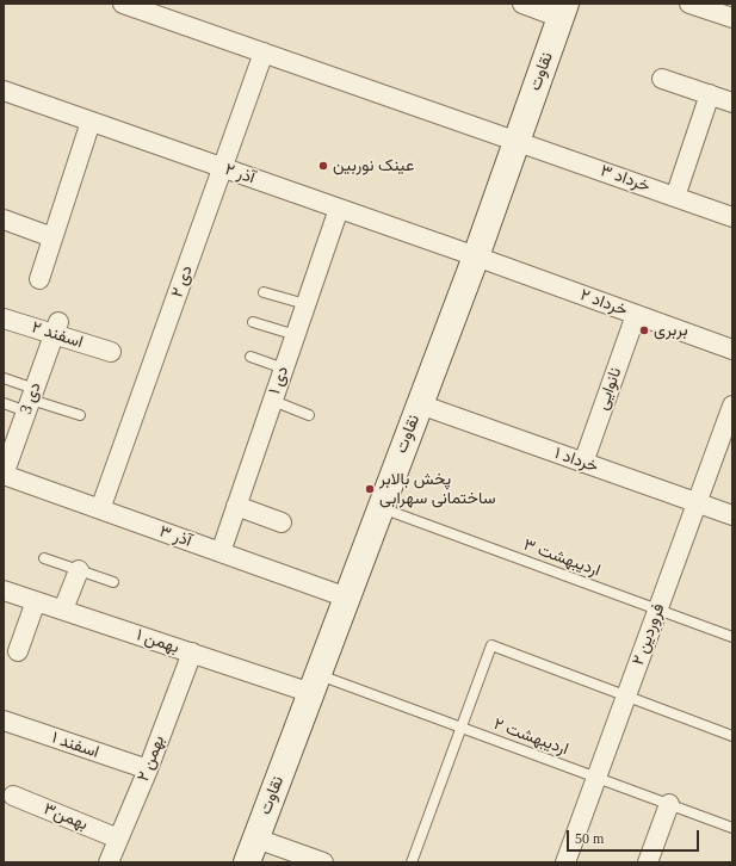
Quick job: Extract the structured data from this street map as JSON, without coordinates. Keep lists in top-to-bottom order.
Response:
{
  "streets": {
    "street": [
      "نقاوت",
      "آذر ۲",
      "خرداد ۳",
      "دی ۲",
      "خرداد ۲",
      "اسفند ۲",
      "دی ۱",
      "نانوایی",
      "دی 3",
      "خرداد ۱",
      "آذر ۳",
      "فروردین ۲",
      "بهمن ۱",
      "اسفند ۱",
      "بهمن ۲",
      "بهمن۳"
    ],
    "lane": ["اردیبهشت ۳", "اردیبهشت ۲"]
  },
  "crossings": [
    ["نقاوت", "آذر ۲"],
    ["نقاوت", "خرداد ۳"],
    ["نقاوت", "خرداد ۲"],
    ["نقاوت", "خرداد ۱"],
    ["نقاوت", "آذر ۳"],
    ["نقاوت", "اردیبهشت ۳"],
    ["نقاوت", "بهمن ۱"],
    ["نقاوت", "اردیبهشت ۲"],
    ["آذر ۲", "دی ۲"],
    ["آذر ۲", "خرداد ۲"],
    ["آذر ۲", "دی ۱"],
    ["خرداد ۳", "دی ۲"],
    ["دی ۲", "آذر ۳"],
    ["خرداد ۲", "نانوایی"],
    ["اسفند ۲", "دی 3"],
    ["دی ۱", "آذر ۳"],
    ["نانوایی", "خرداد ۱"],
    ["دی 3", "آذر ۳"],
    ["خرداد ۱", "فروردین ۲"],
    ["اردیبهشت ۳", "فروردین ۲"],
    ["فروردین ۲", "اردیبهشت ۲"],
    ["بهمن ۱", "اردیبهشت ۲"],
    ["بهمن ۱", "بهمن ۲"],
    ["اسفند ۱", "بهمن ۲"],
    ["بهمن ۲", "بهمن۳"]
  ],
  "places": ["عینک نوربین", "بربری", "پخش بالابر ساختمانی سهرابی"],
  "scale_bar": "50 m"
}
